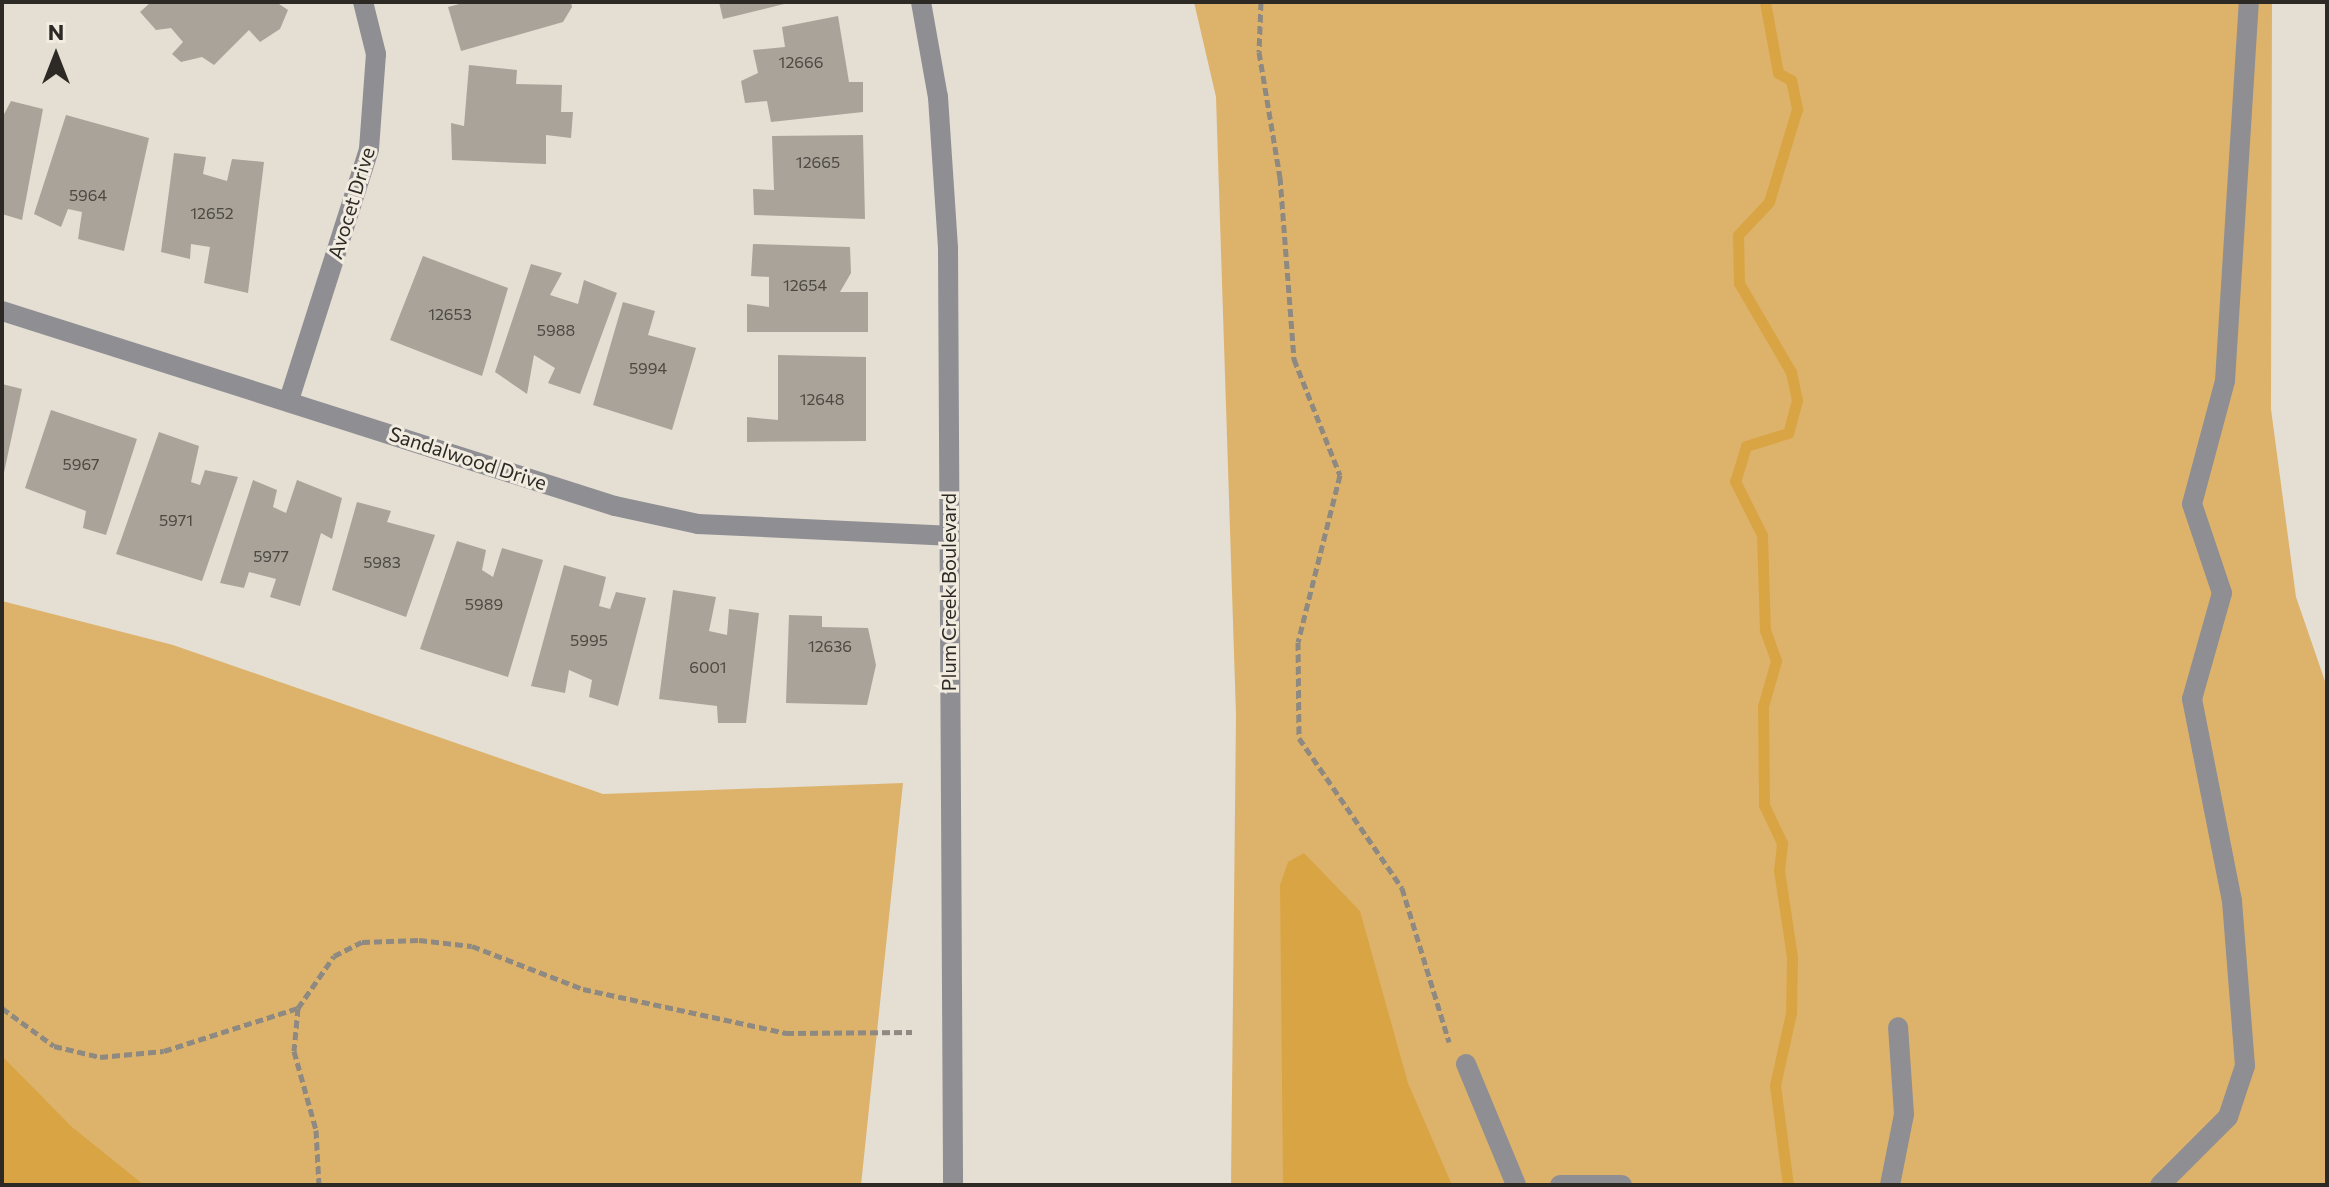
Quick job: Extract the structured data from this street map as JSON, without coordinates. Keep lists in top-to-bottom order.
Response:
{
  "streets": {
    "street": ["Avocet Drive", "Sandalwood Drive", "Plum Creek Boulevard"]
  },
  "crossings": [
    ["Avocet Drive", "Sandalwood Drive"],
    ["Sandalwood Drive", "Plum Creek Boulevard"]
  ],
  "house_numbers": [
    "12666",
    "12665",
    "5964",
    "12652",
    "12654",
    "12653",
    "5988",
    "5994",
    "12648",
    "5967",
    "5971",
    "5977",
    "5983",
    "5989",
    "5995",
    "12636",
    "6001"
  ],
  "north": "top"
}
